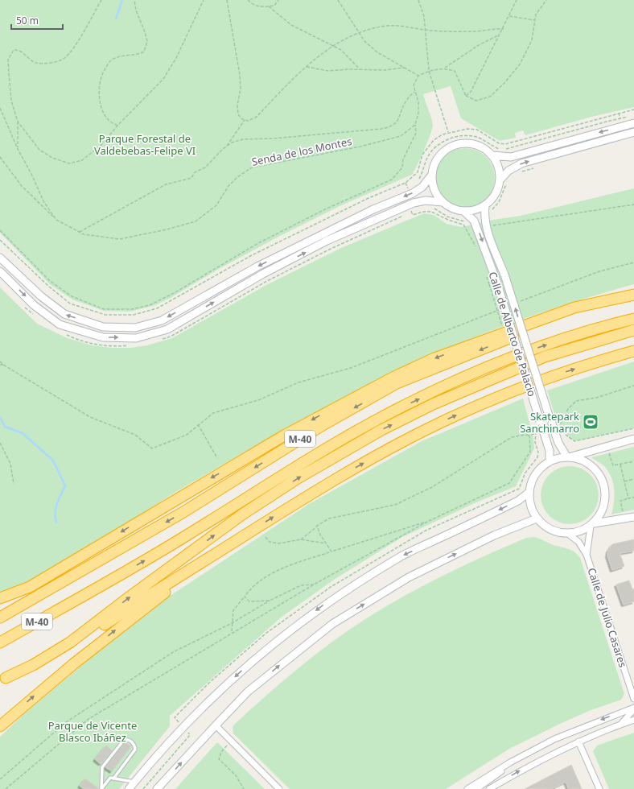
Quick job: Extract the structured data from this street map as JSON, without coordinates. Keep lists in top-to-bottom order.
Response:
{
  "streets": {
    "highway": ["M-40"],
    "street": ["Calle de Alberto de Palacio", "Calle de Julio Casares"],
    "path": ["Senda de los Montes"]
  },
  "crossings": [
    ["Calle de Alberto de Palacio", "Calle de Julio Casares"]
  ],
  "parks": ["Parque Forestal de Valdebebas-Felipe VI", "Parque de Vicente Blasco Ibáñez"],
  "places": {
    "sports": ["Skatepark Sanchinarro"]
  },
  "scale_bar": "50 m"
}
